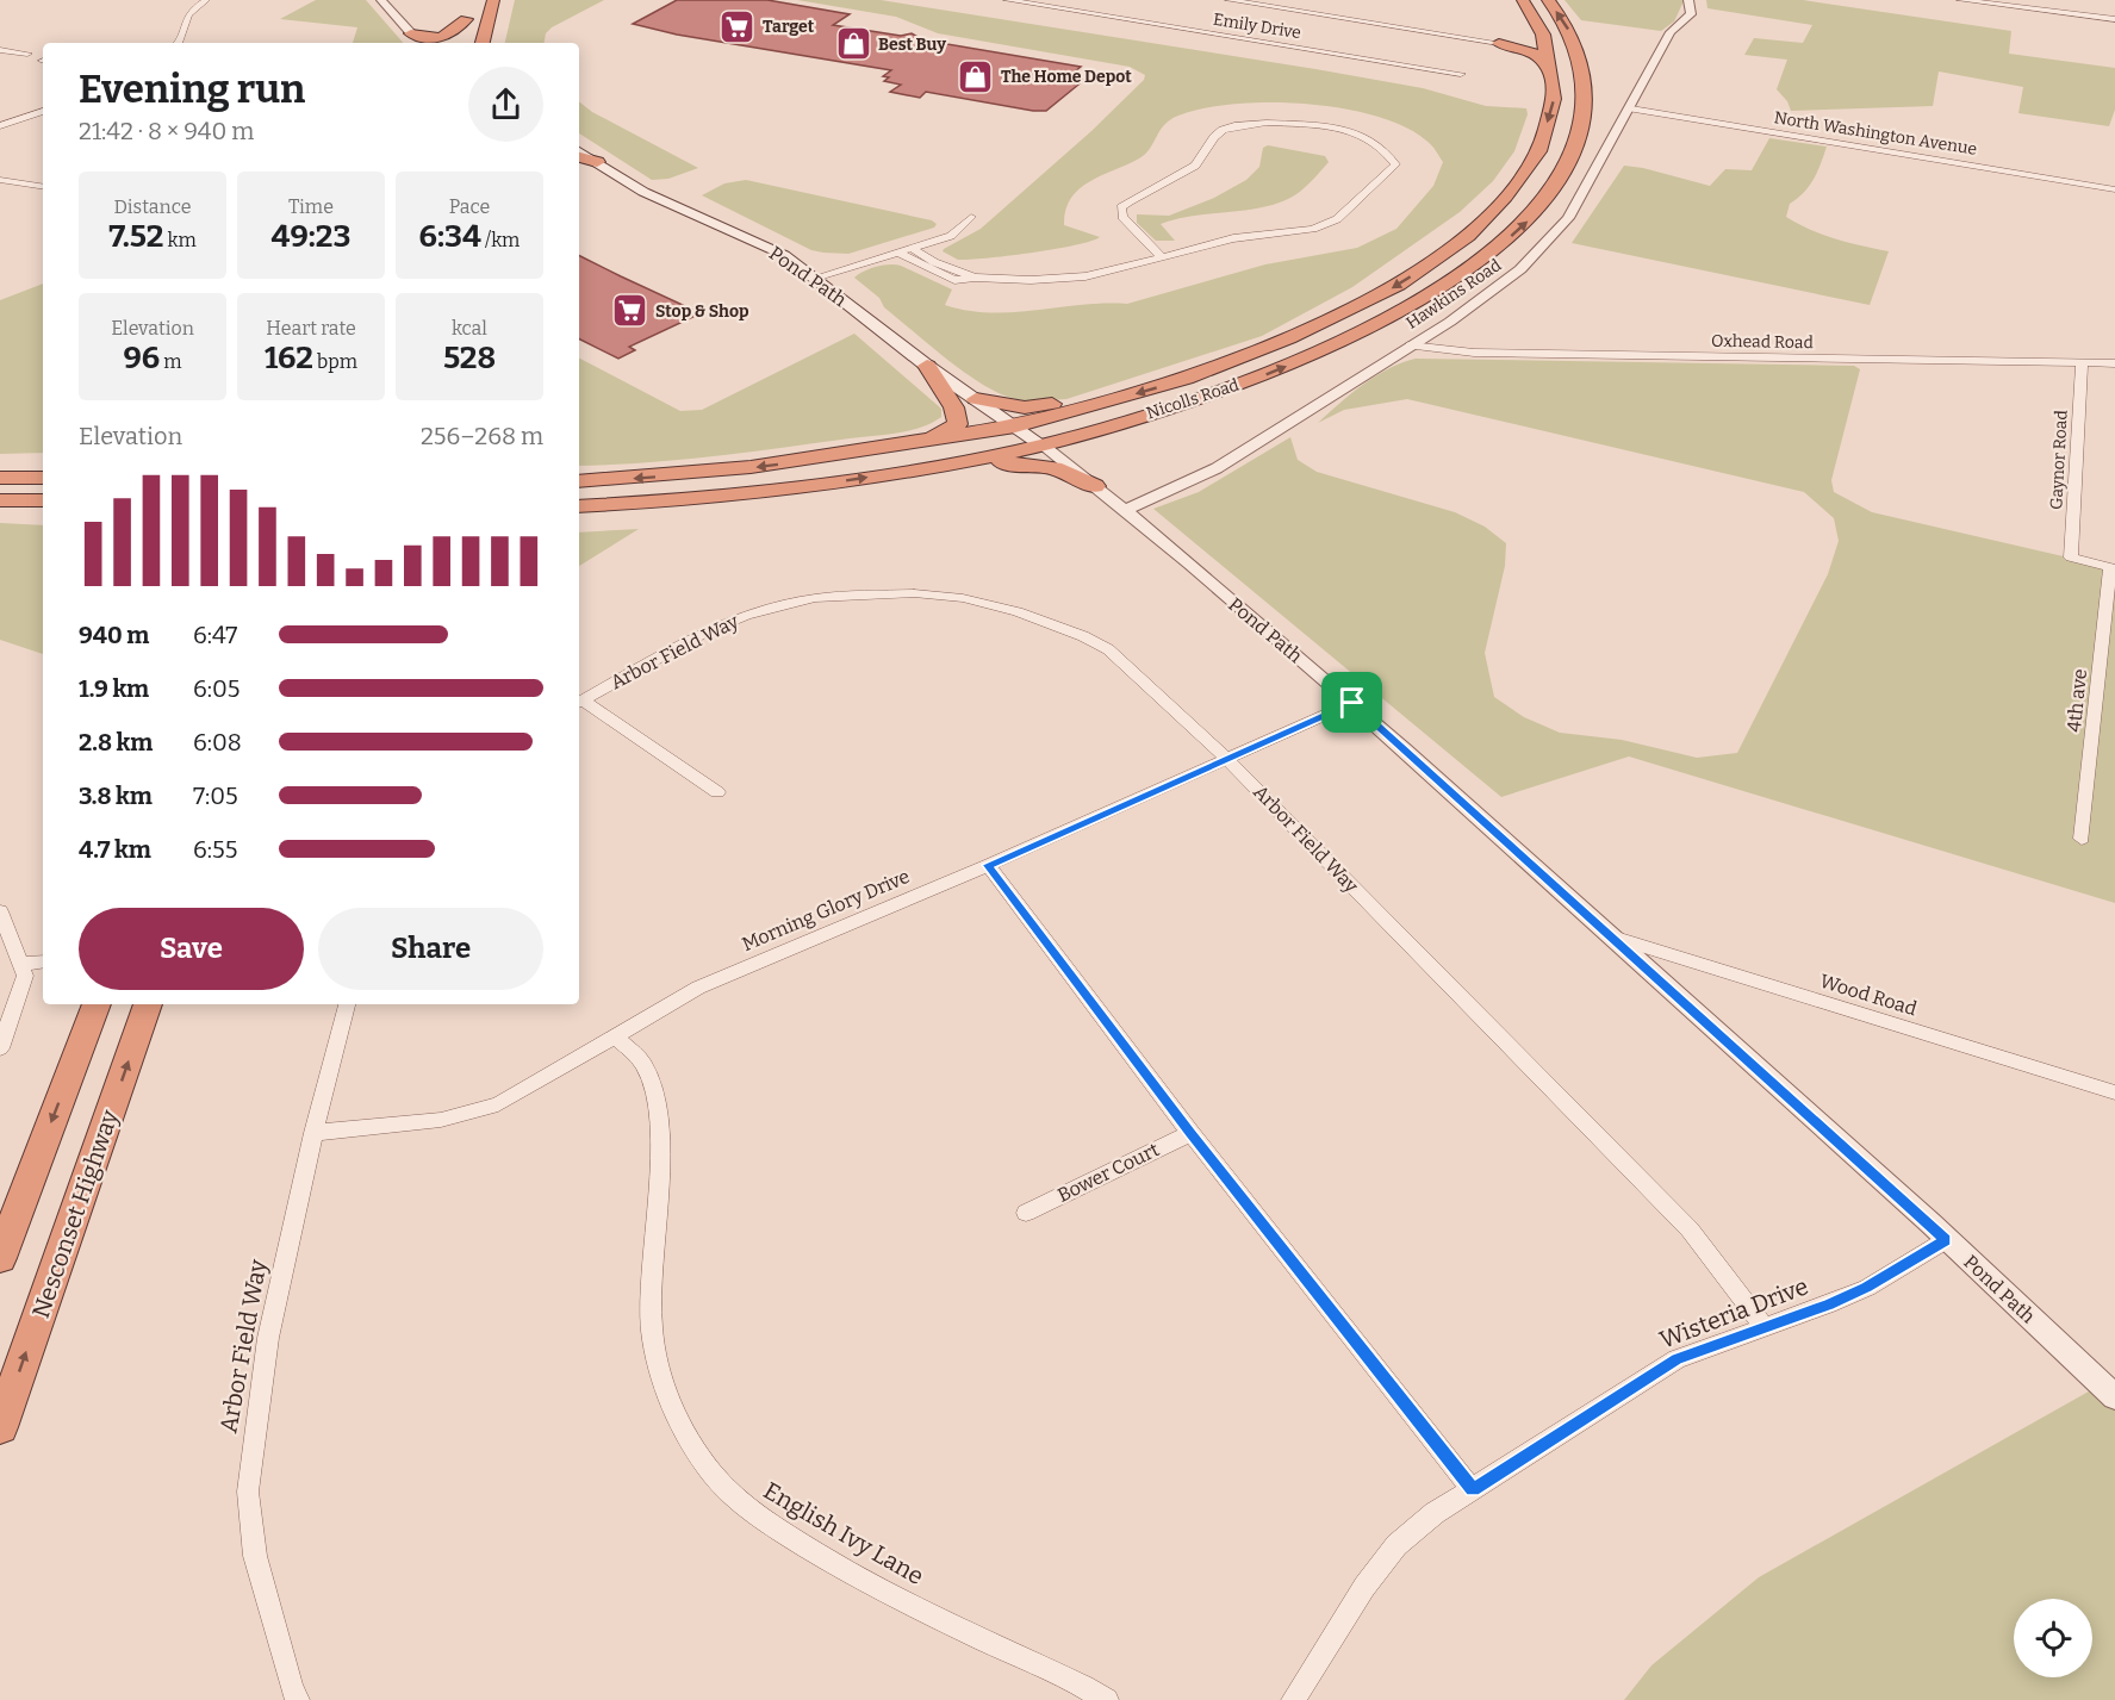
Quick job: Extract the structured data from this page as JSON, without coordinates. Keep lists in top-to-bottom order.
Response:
{
  "streets": {
    "highway": ["Nicolls Road", "Nesconset Highway"],
    "main road": ["Pond Path"],
    "street": [
      "Emily Drive",
      "North Washington Avenue",
      "Hawkins Road",
      "Oxhead Road",
      "Gaynor Road",
      "Arbor Field Way",
      "4th ave",
      "Morning Glory Drive",
      "Wood Road",
      "Bower Court",
      "Wisteria Drive",
      "English Ivy Lane"
    ]
  },
  "crossings": [
    ["North Washington Avenue", "Hawkins Road"],
    ["Pond Path", "Hawkins Road"],
    ["Pond Path", "Nicolls Road"],
    ["Pond Path", "Morning Glory Drive"],
    ["Pond Path", "Wood Road"],
    ["Pond Path", "Wisteria Drive"],
    ["Hawkins Road", "Oxhead Road"],
    ["Oxhead Road", "Gaynor Road"],
    ["Gaynor Road", "4th ave"],
    ["Arbor Field Way", "Morning Glory Drive"],
    ["Arbor Field Way", "Wisteria Drive"],
    ["Morning Glory Drive", "English Ivy Lane"]
  ],
  "places": {
    "supermarket": ["Target", "Stop & Shop"],
    "shop": ["Best Buy", "The Home Depot"]
  },
  "page": {
    "heading": ["Evening run", "21:42 · 8 × 940 m"],
    "stats": [
      ["Distance", "7.52 km"],
      ["Time", "49:23"],
      ["Pace", "6:34 /km"],
      ["Elevation", "96 m"],
      ["Heart rate", "162 bpm"],
      ["kcal", "528"]
    ],
    "chart": ["Elevation", "256–268 m"],
    "list": [
      {
        "name": "940 m",
        "note": "6:47"
      },
      {
        "name": "1.9 km",
        "note": "6:05"
      },
      {
        "name": "2.8 km",
        "note": "6:08"
      },
      {
        "name": "3.8 km",
        "note": "7:05"
      },
      {
        "name": "4.7 km",
        "note": "6:55"
      }
    ],
    "buttons": ["Save", "Share"]
  }
}
